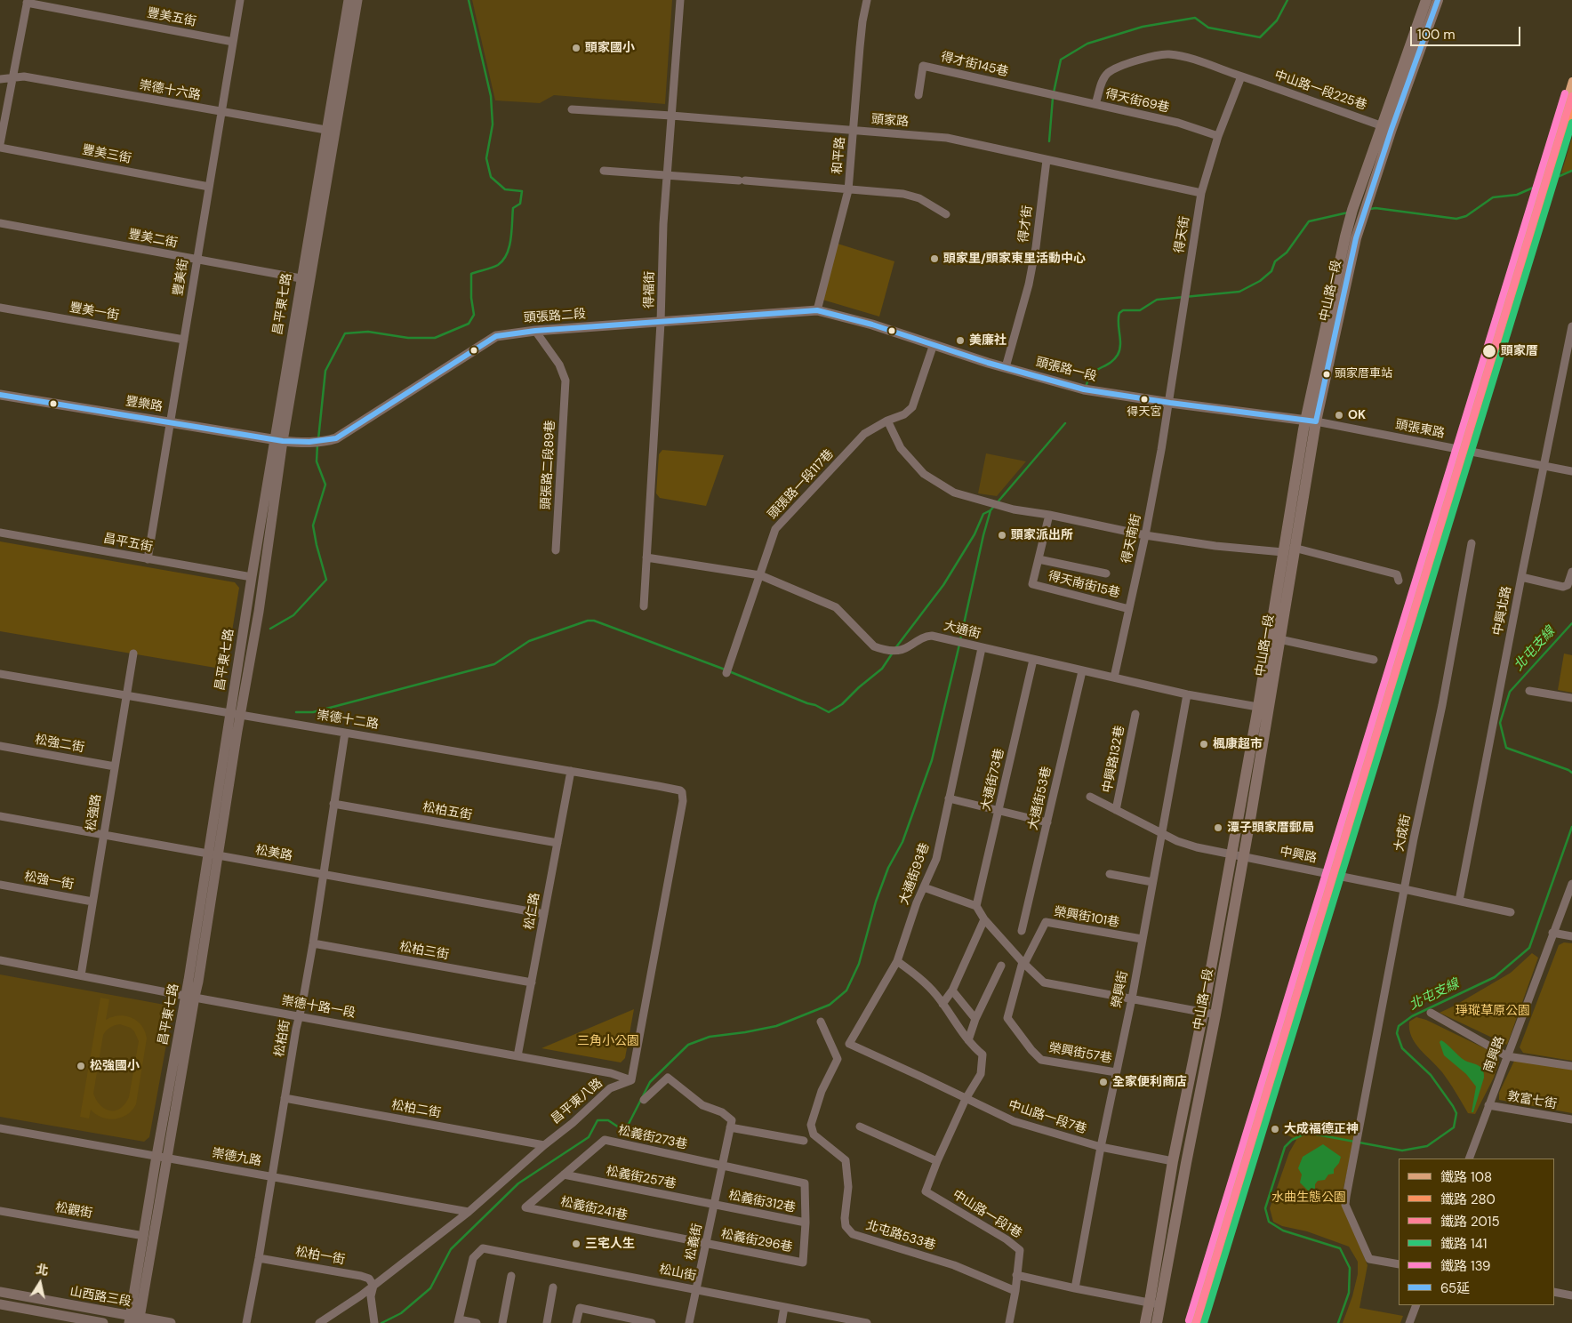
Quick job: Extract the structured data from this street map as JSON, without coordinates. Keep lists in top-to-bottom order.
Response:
{
  "streets": {
    "main road": ["中山路一段"],
    "street": [
      "豐美五街",
      "得才街145巷",
      "崇德十六路",
      "中山路一段225巷",
      "得天街69巷",
      "頭家路",
      "豐美三街",
      "和平路",
      "得才街",
      "得天街",
      "豐美二街",
      "豐美街",
      "得福街",
      "昌平東七路",
      "豐美一街",
      "頭張路二段",
      "頭張路一段",
      "豐樂路",
      "頭張東路",
      "頭張路二段89巷",
      "頭張路一段117巷",
      "得天南街",
      "昌平五街",
      "得天南街15巷",
      "中興北路",
      "大通街",
      "崇德十二路",
      "松強二街",
      "中興路132巷",
      "大通街73巷",
      "大通街53巷",
      "松柏五街",
      "松強路",
      "大成街",
      "松美路",
      "中興路",
      "大通街93巷",
      "松強一街",
      "松仁路",
      "榮興街101巷",
      "松柏三街",
      "榮興街",
      "崇德十路一段",
      "松柏街",
      "榮興街57巷",
      "南興路",
      "敦富七街",
      "昌平東八路",
      "松柏二街",
      "中山路一段7巷",
      "松義街273巷",
      "崇德九路",
      "松義街257巷",
      "松義街312巷",
      "松義街241巷",
      "松觀街",
      "中山路一段1巷",
      "北屯路533巷",
      "松義街296巷",
      "松義街",
      "松柏一街",
      "松山街",
      "山西路三段"
    ]
  },
  "crossings": [
    ["豐美五街", "豐美街"],
    ["得才街145巷", "得天街69巷"],
    ["崇德十六路", "豐美街"],
    ["崇德十六路", "昌平東七路"],
    ["中山路一段225巷", "得天街69巷"],
    ["中山路一段225巷", "得天街"],
    ["中山路一段225巷", "中山路一段"],
    ["得天街69巷", "得天街"],
    ["頭家路", "和平路"],
    ["頭家路", "得才街"],
    ["頭家路", "得天街"],
    ["頭家路", "得福街"],
    ["豐美三街", "豐美街"],
    ["和平路", "頭張路二段"],
    ["和平路", "頭張路一段"],
    ["得才街", "頭張路一段"],
    ["得天街", "頭張路一段"],
    ["得天街", "得天南街"],
    ["豐美二街", "豐美街"],
    ["豐美二街", "昌平東七路"],
    ["豐美街", "豐美一街"],
    ["豐美街", "豐樂路"],
    ["豐美街", "昌平五街"],
    ["得福街", "頭張路二段"],
    ["得福街", "大通街"],
    ["中山路一段", "頭張路一段"],
    ["中山路一段", "頭張東路"],
    ["中山路一段", "大通街"],
    ["中山路一段", "中興路"],
    ["中山路一段", "中山路一段7巷"],
    ["昌平東七路", "頭張路二段"],
    ["昌平東七路", "豐樂路"],
    ["昌平東七路", "昌平五街"],
    ["昌平東七路", "崇德十二路"],
    ["昌平東七路", "松美路"],
    ["昌平東七路", "崇德十路一段"],
    ["昌平東七路", "崇德九路"],
    ["昌平東七路", "松觀街"],
    ["昌平東七路", "山西路三段"],
    ["頭張路二段", "頭張路一段"],
    ["頭張路二段", "豐樂路"],
    ["頭張路二段", "頭張路二段89巷"],
    ["頭張路一段", "頭張東路"],
    ["頭張路一段", "頭張路一段117巷"],
    ["頭張路一段", "得天南街"],
    ["頭張東路", "中興北路"],
    ["頭張路一段117巷", "大通街"],
    ["得天南街", "得天南街15巷"],
    ["得天南街", "大通街"],
    ["中興北路", "中興路"],
    ["大通街", "大通街73巷"],
    ["大通街", "大通街53巷"],
    ["大通街", "大通街93巷"],
    ["大通街", "榮興街"],
    ["崇德十二路", "松強路"],
    ["崇德十二路", "松仁路"],
    ["崇德十二路", "崇德十路一段"],
    ["崇德十二路", "松柏街"],
    ["崇德十二路", "昌平東八路"],
    ["松強二街", "松強路"],
    ["中興路132巷", "中興路"],
    ["松柏五街", "松仁路"],
    ["松柏五街", "松柏街"],
    ["松強路", "松美路"],
    ["松強路", "松強一街"],
    ["松強路", "崇德十路一段"],
    ["大成街", "中興路"],
    ["松美路", "松仁路"],
    ["松美路", "松柏街"],
    ["中興路", "榮興街"],
    ["大通街93巷", "中山路一段7巷"],
    ["松仁路", "松柏三街"],
    ["松仁路", "崇德十路一段"],
    ["榮興街101巷", "榮興街"],
    ["榮興街101巷", "榮興街57巷"],
    ["松柏三街", "松柏街"],
    ["榮興街", "榮興街57巷"],
    ["榮興街", "中山路一段7巷"],
    ["崇德十路一段", "松柏街"],
    ["崇德十路一段", "昌平東八路"],
    ["松柏街", "松柏二街"],
    ["松柏街", "崇德九路"],
    ["松柏街", "松柏一街"],
    ["南興路", "敦富七街"],
    ["昌平東八路", "松柏二街"],
    ["昌平東八路", "崇德九路"],
    ["昌平東八路", "松柏一街"],
    ["中山路一段7巷", "中山路一段1巷"],
    ["松義街273巷", "松義街257巷"],
    ["松義街273巷", "松義街241巷"],
    ["松義街273巷", "松義街296巷"],
    ["松義街273巷", "松義街"],
    ["松義街257巷", "松義街312巷"],
    ["松義街257巷", "松義街241巷"],
    ["松義街257巷", "松義街"],
    ["松義街312巷", "松義街296巷"],
    ["松義街312巷", "松義街"],
    ["松義街241巷", "松義街296巷"],
    ["松義街241巷", "松義街"],
    ["松義街296巷", "松義街"],
    ["松義街", "松山街"]
  ],
  "water": ["北屯支線"],
  "parks": ["琤瑽草原公園", "三角小公園", "水曲生態公園"],
  "places": [
    "頭家國小",
    "頭家里/頭家東里活動中心",
    "美廉社",
    "頭家厝",
    "頭家厝車站",
    "得天宮",
    "OK",
    "頭家派出所",
    "楓康超市",
    "潭子頭家厝郵局",
    "松強國小",
    "全家便利商店",
    "大成福德正神",
    "三宅人生"
  ],
  "lines": [
    "transit line 65延",
    "rail line 108",
    "rail line 139",
    "rail line 2015",
    "rail line 280",
    "rail line 141"
  ],
  "legend": [
    "鐵路 108",
    "鐵路 280",
    "鐵路 2015",
    "鐵路 141",
    "鐵路 139",
    "65延"
  ],
  "scale_bar": "100 m",
  "north": "top"
}
